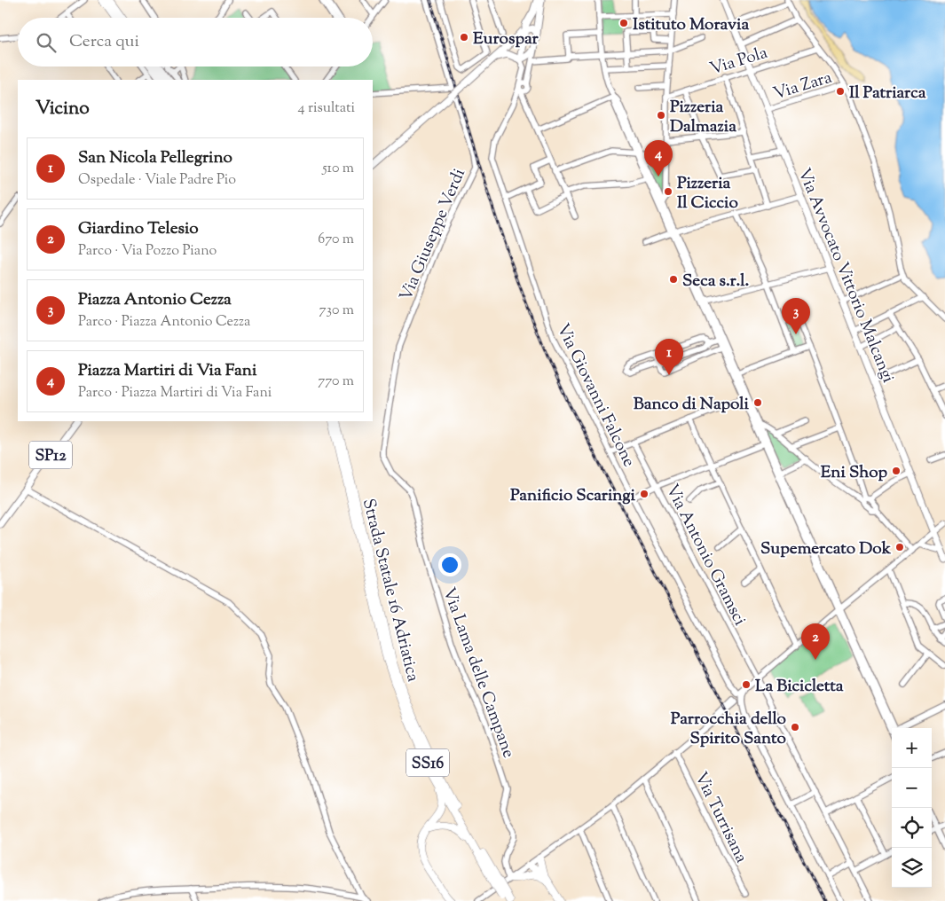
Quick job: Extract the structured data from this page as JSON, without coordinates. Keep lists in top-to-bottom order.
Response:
{
  "streets": {
    "highway": ["Strada Statale 16 Adriatica", "SS16"],
    "main road": ["Via Avvocato Vittorio Malcangi", "SP12"],
    "street": [
      "Via Pola",
      "Via Zara",
      "Via Giuseppe Verdi",
      "Via Giovanni Falcone",
      "Via Antonio Gramsci",
      "Via Lama delle Campane",
      "Via Turrisana"
    ]
  },
  "crossings": [
    ["Via Pola", "Via Avvocato Vittorio Malcangi"],
    ["Via Zara", "Via Avvocato Vittorio Malcangi"],
    ["Via Giuseppe Verdi", "Via Lama delle Campane"],
    ["Strada Statale 16 Adriatica", "SS16"]
  ],
  "places": [
    "Istituto Moravia",
    "Eurospar",
    "Il Patriarca",
    "Pizzeria Dalmazia",
    "Pizzeria Il Ciccio",
    "Seca s.r.l.",
    "Banco di Napoli",
    "Eni Shop",
    "Panificio Scaringi",
    "Supemercato Dok",
    "La Bicicletta",
    "Parrocchia dello Spirito Santo"
  ],
  "page": {
    "search": "Cerca qui",
    "heading": ["Vicino", "4 risultati"],
    "list": [
      {
        "mark": "1",
        "name": "San Nicola Pellegrino",
        "note": "Ospedale · Viale Padre Pio",
        "value": "510 m"
      },
      {
        "mark": "2",
        "name": "Giardino Telesio",
        "note": "Parco · Via Pozzo Piano",
        "value": "670 m"
      },
      {
        "mark": "3",
        "name": "Piazza Antonio Cezza",
        "note": "Parco · Piazza Antonio Cezza",
        "value": "730 m"
      },
      {
        "mark": "4",
        "name": "Piazza Martiri di Via Fani",
        "note": "Parco · Piazza Martiri di Via Fani",
        "value": "770 m"
      }
    ],
    "pins": [
      "4",
      "3",
      "1",
      "2"
    ],
    "map_buttons": ["+", "−"]
  }
}
